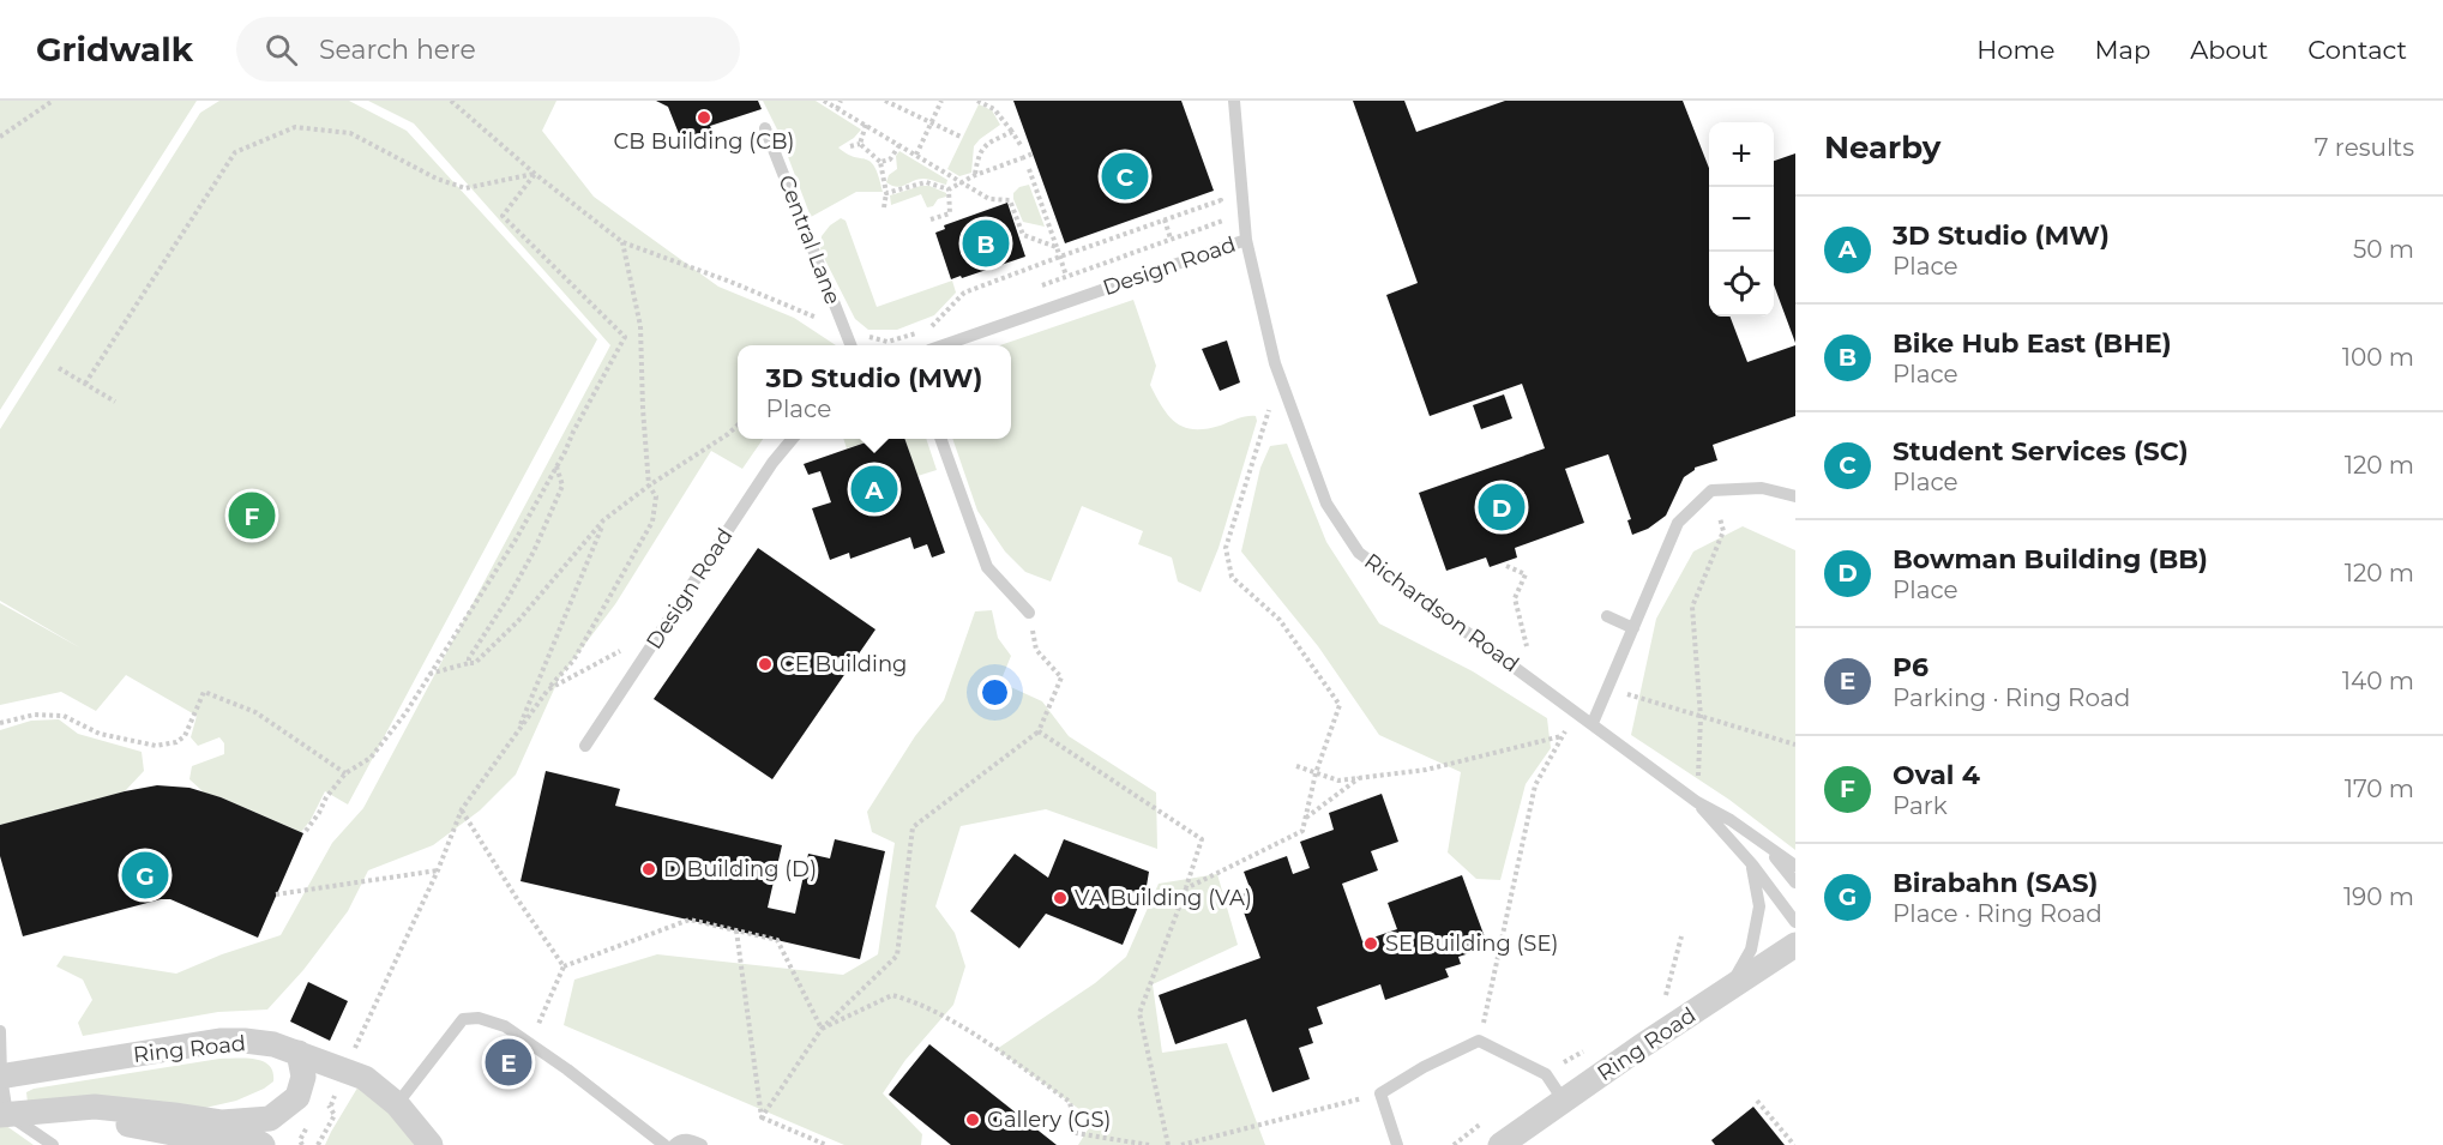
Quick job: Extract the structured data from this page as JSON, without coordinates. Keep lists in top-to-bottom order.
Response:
{
  "streets": {
    "street": ["Ring Road"],
    "lane": ["Central Lane", "Design Road", "Richardson Road"]
  },
  "crossings": [
    ["Design Road", "Richardson Road"]
  ],
  "places": [
    "CB Building (CB)",
    "CE Building",
    "D Building (D)",
    "VA Building (VA)",
    "SE Building (SE)",
    "Gallery (GS)"
  ],
  "page": {
    "header": "Gridwalk",
    "search": "Search here",
    "nav": [
      "Home",
      "Map",
      "About",
      "Contact"
    ],
    "heading": ["Nearby", "7 results"],
    "map_buttons": ["+", "−"],
    "pins": [
      "C",
      "B",
      "A",
      "D",
      "F",
      "G",
      "E"
    ],
    "list": [
      {
        "mark": "A",
        "name": "3D Studio (MW)",
        "note": "Place",
        "value": "50 m"
      },
      {
        "mark": "B",
        "name": "Bike Hub East (BHE)",
        "note": "Place",
        "value": "100 m"
      },
      {
        "mark": "C",
        "name": "Student Services (SC)",
        "note": "Place",
        "value": "120 m"
      },
      {
        "mark": "D",
        "name": "Bowman Building (BB)",
        "note": "Place",
        "value": "120 m"
      },
      {
        "mark": "E",
        "name": "P6",
        "note": "Parking · Ring Road",
        "value": "140 m"
      },
      {
        "mark": "F",
        "name": "Oval 4",
        "note": "Park",
        "value": "170 m"
      },
      {
        "mark": "G",
        "name": "Birabahn (SAS)",
        "note": "Place · Ring Road",
        "value": "190 m"
      }
    ],
    "popup": ["3D Studio (MW)", "Place"]
  }
}
